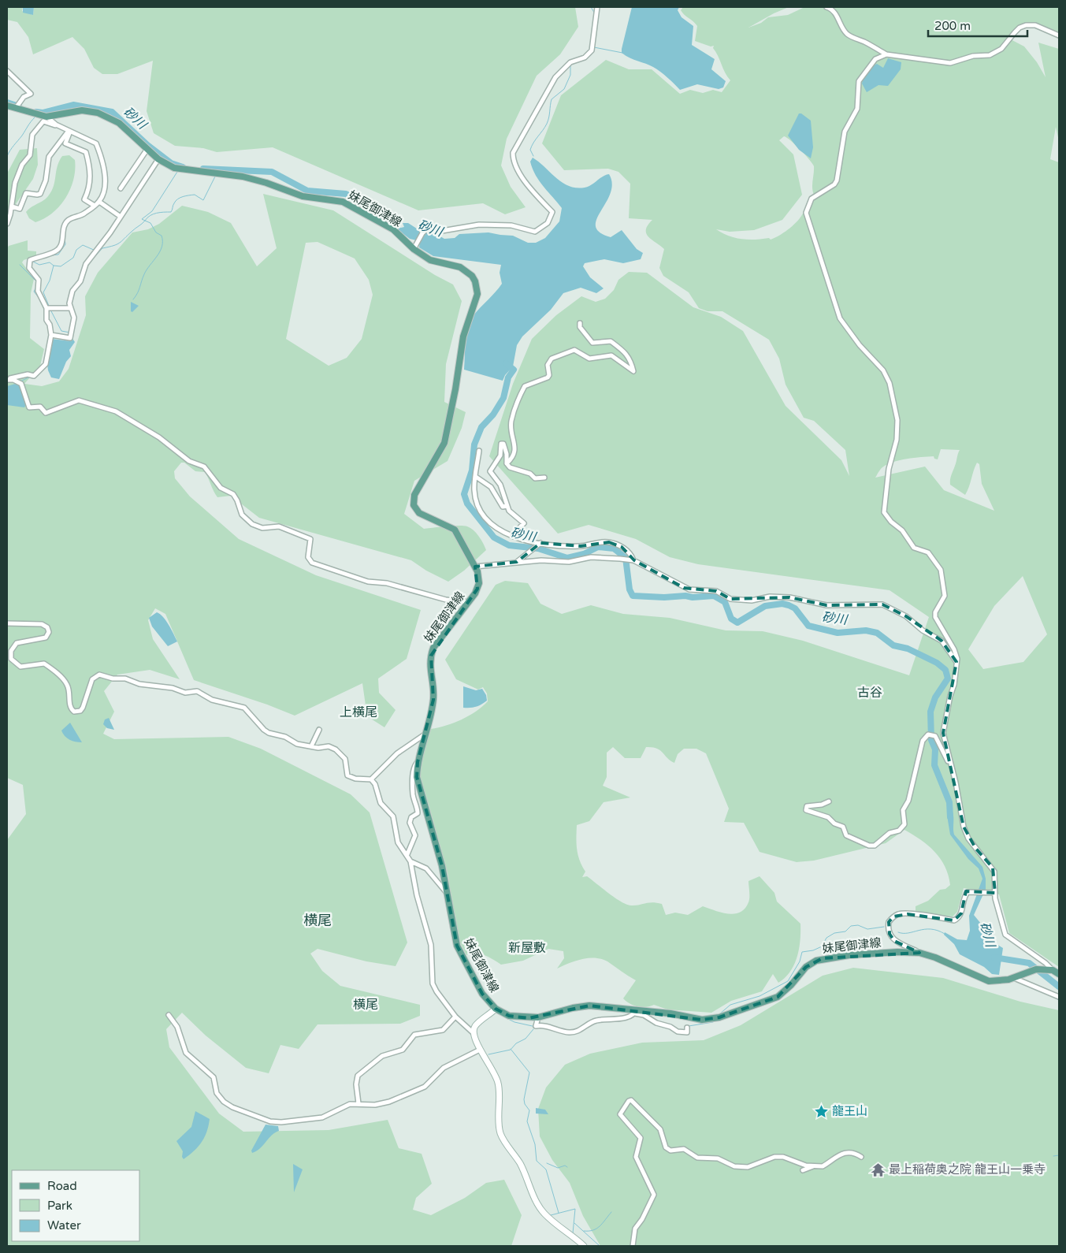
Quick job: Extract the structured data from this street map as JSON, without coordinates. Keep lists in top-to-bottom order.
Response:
{
  "streets": {
    "main road": ["妹尾御津線"]
  },
  "districts": [
    "古谷",
    "上横尾",
    "横尾",
    "新屋敷",
    "横尾"
  ],
  "water": ["砂川"],
  "places": {
    "place": ["龍王山"],
    "temple": ["最上稲荷奥之院 龍王山一乗寺"]
  },
  "legend": ["Road", "Park", "Water"],
  "scale_bar": "200 m"
}
